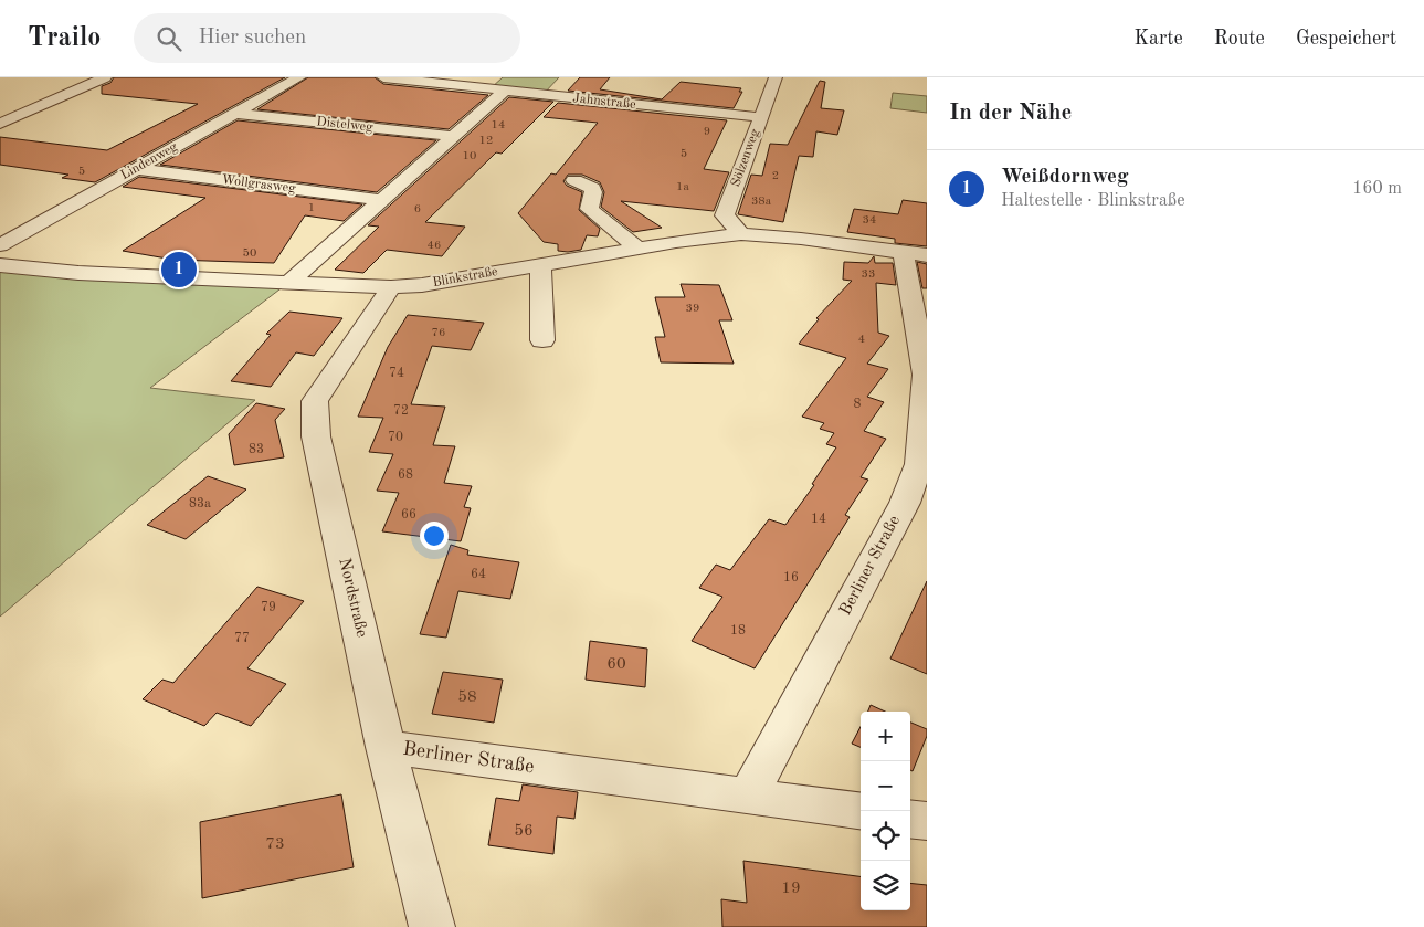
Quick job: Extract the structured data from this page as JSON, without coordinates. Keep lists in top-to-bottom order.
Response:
{
  "streets": {
    "street": [
      "Jahnstraße",
      "Distelweg",
      "Sölzenweg",
      "Lindenweg",
      "Wollgrasweg",
      "Blinkstraße",
      "Berliner Straße",
      "Nordstraße"
    ]
  },
  "crossings": [
    ["Jahnstraße", "Sölzenweg"],
    ["Distelweg", "Lindenweg"],
    ["Sölzenweg", "Blinkstraße"],
    ["Lindenweg", "Wollgrasweg"],
    ["Blinkstraße", "Berliner Straße"],
    ["Blinkstraße", "Nordstraße"],
    ["Berliner Straße", "Nordstraße"]
  ],
  "house_numbers": [
    "14",
    "9",
    "12",
    "5",
    "10",
    "5",
    "2",
    "1a",
    "38a",
    "1",
    "6",
    "34",
    "46",
    "50",
    "33",
    "39",
    "76",
    "4",
    "74",
    "8",
    "72",
    "70",
    "83",
    "68",
    "83a",
    "66",
    "14",
    "64",
    "16",
    "79",
    "18",
    "77",
    "60",
    "58",
    "56",
    "73",
    "19"
  ],
  "page": {
    "header": "Trailo",
    "search": "Hier suchen",
    "nav": ["Karte", "Route", "Gespeichert"],
    "heading": "In der Nähe",
    "list": [
      {
        "mark": "1",
        "name": "Weißdornweg",
        "note": "Haltestelle · Blinkstraße",
        "value": "160 m"
      }
    ],
    "pins": "1",
    "map_buttons": ["+", "−"]
  }
}
